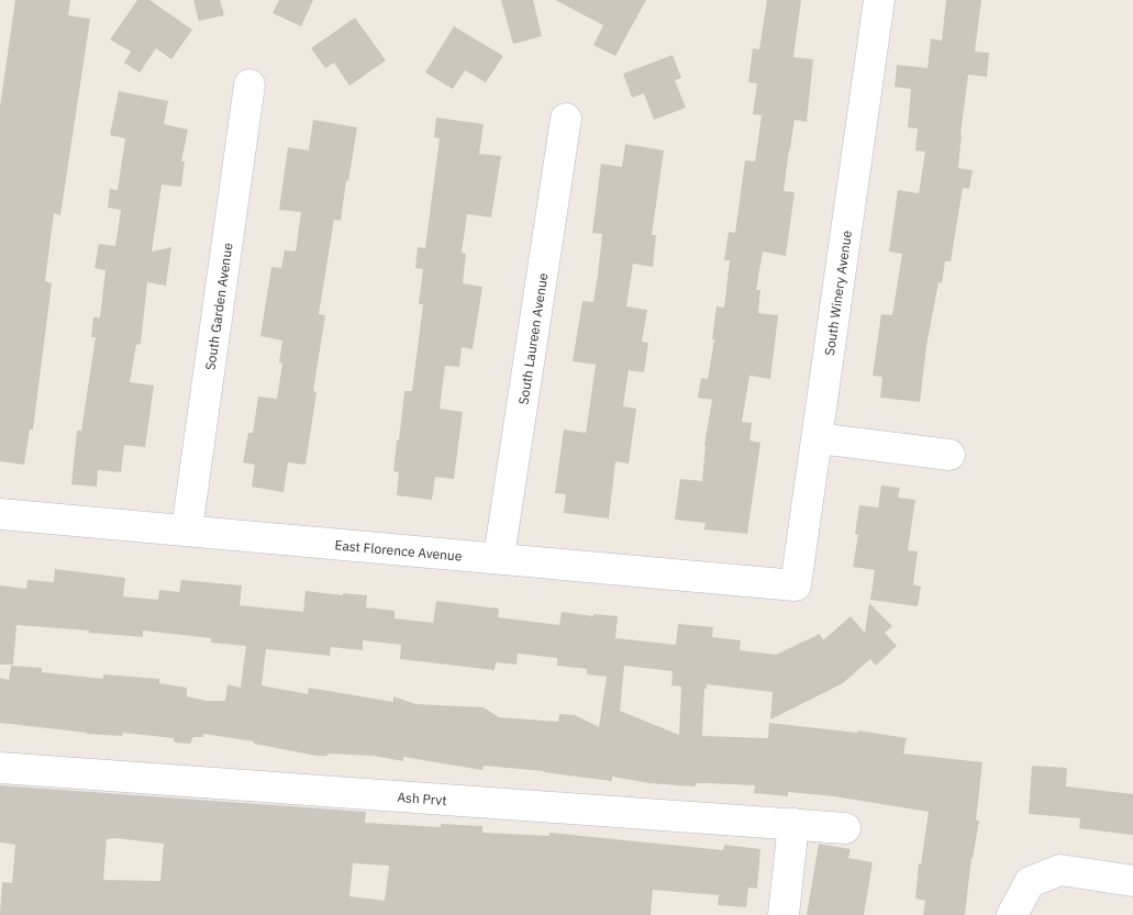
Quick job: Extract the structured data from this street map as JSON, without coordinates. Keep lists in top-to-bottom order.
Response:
{
  "streets": {
    "street": [
      "South Winery Avenue",
      "South Garden Avenue",
      "South Laureen Avenue",
      "East Florence Avenue",
      "Ash Prvt"
    ]
  },
  "crossings": [
    ["South Winery Avenue", "East Florence Avenue"],
    ["South Garden Avenue", "East Florence Avenue"],
    ["South Laureen Avenue", "East Florence Avenue"]
  ]
}
